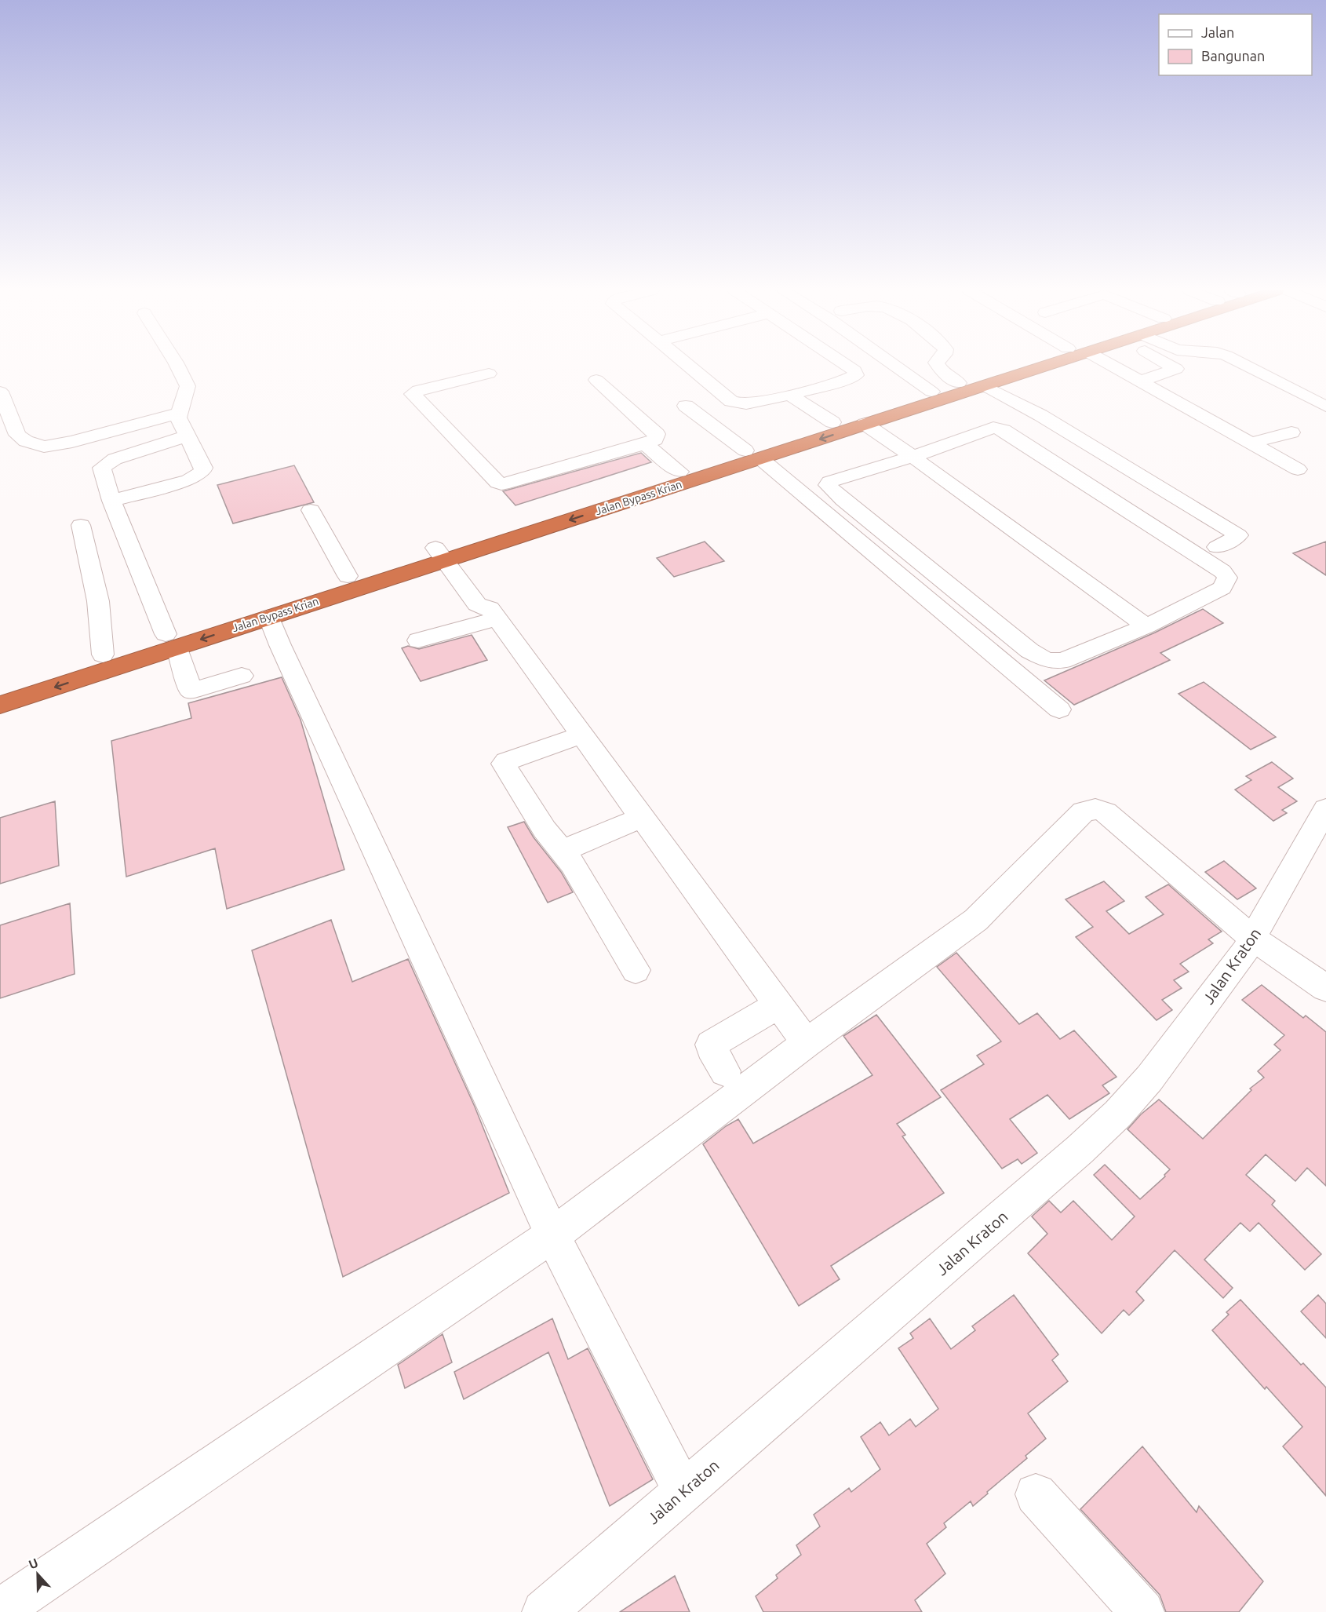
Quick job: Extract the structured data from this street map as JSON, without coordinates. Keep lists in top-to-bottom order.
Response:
{
  "streets": {
    "highway": ["Jalan Bypass Krian"],
    "street": ["Jalan Kraton"]
  },
  "legend": ["Jalan", "Bangunan"],
  "north": "top"
}
